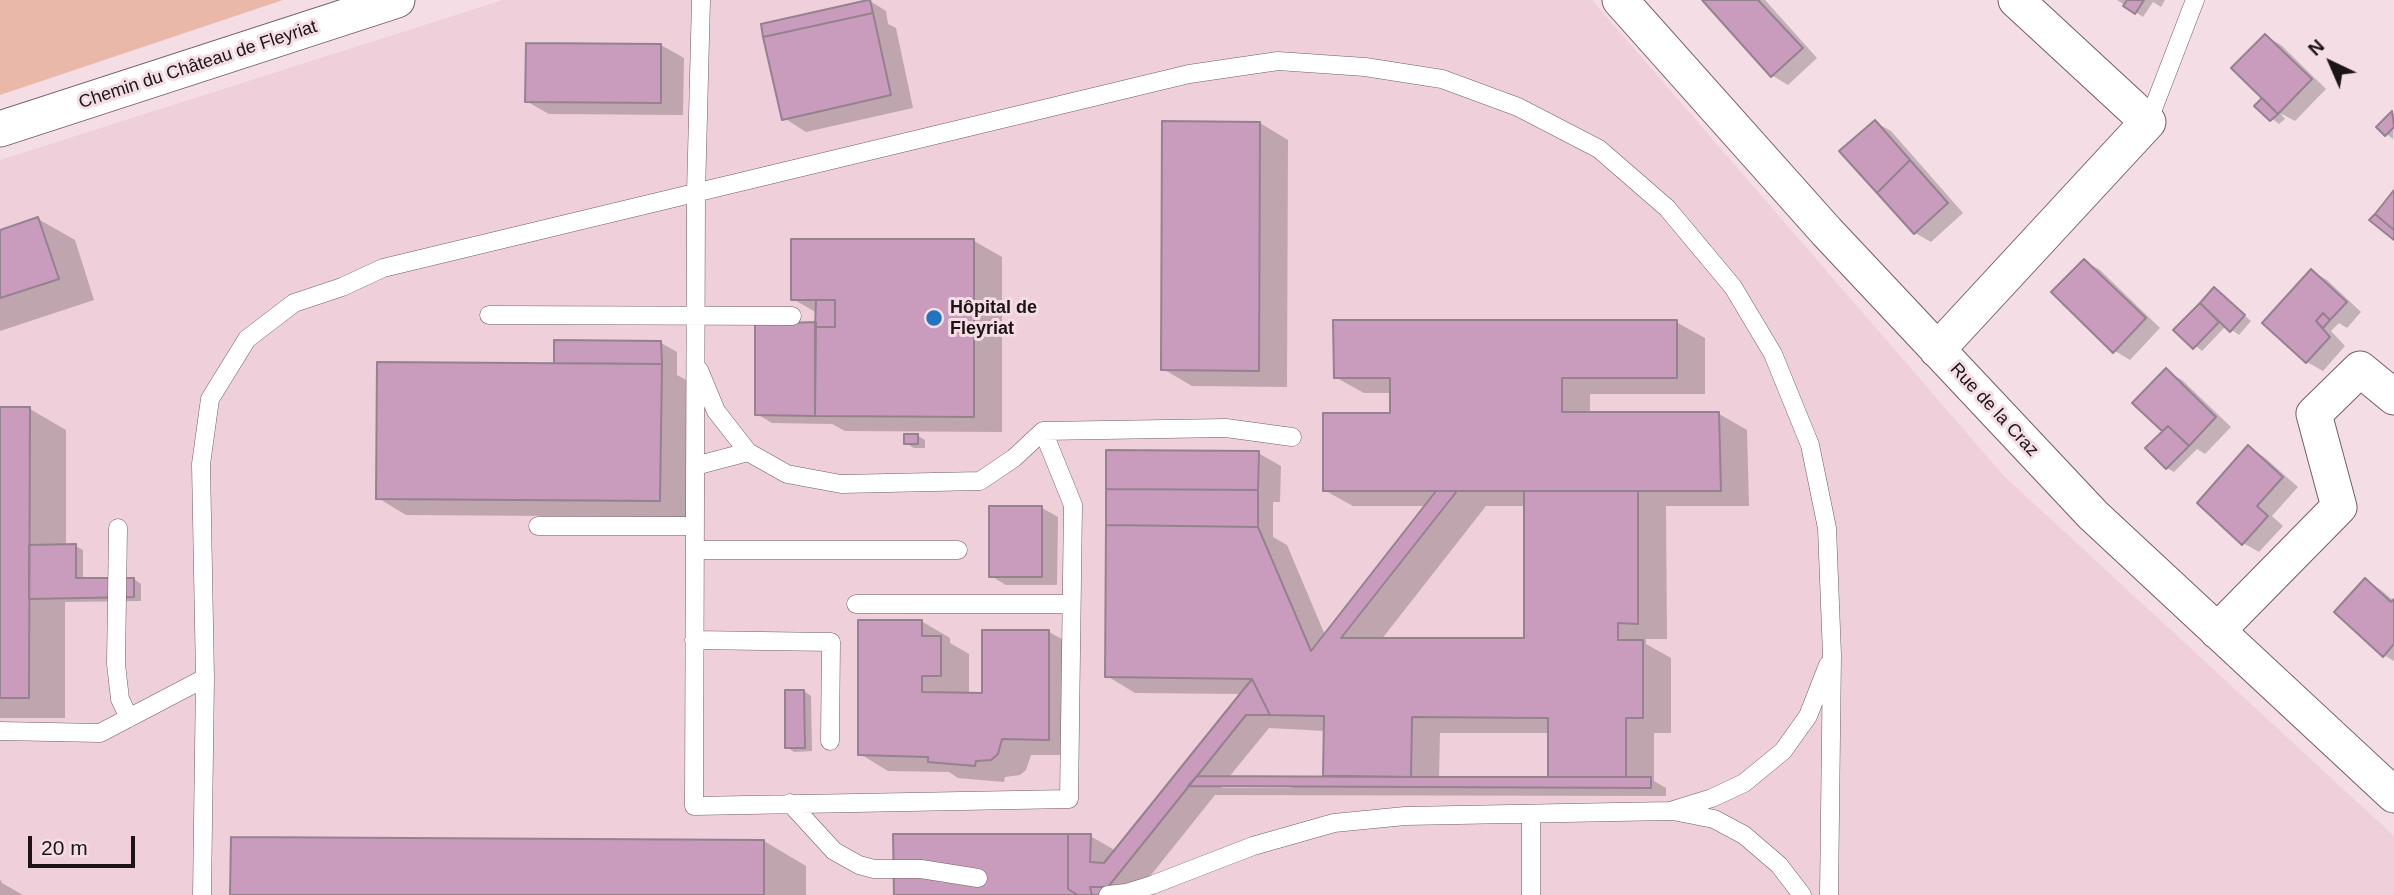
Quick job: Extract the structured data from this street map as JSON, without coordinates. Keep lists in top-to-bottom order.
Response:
{
  "streets": {
    "street": ["Chemin du Château de Fleyriat", "Rue de la Craz"]
  },
  "places": ["Hôpital de Fleyriat"],
  "scale_bar": "20 m",
  "north": "top left"
}
